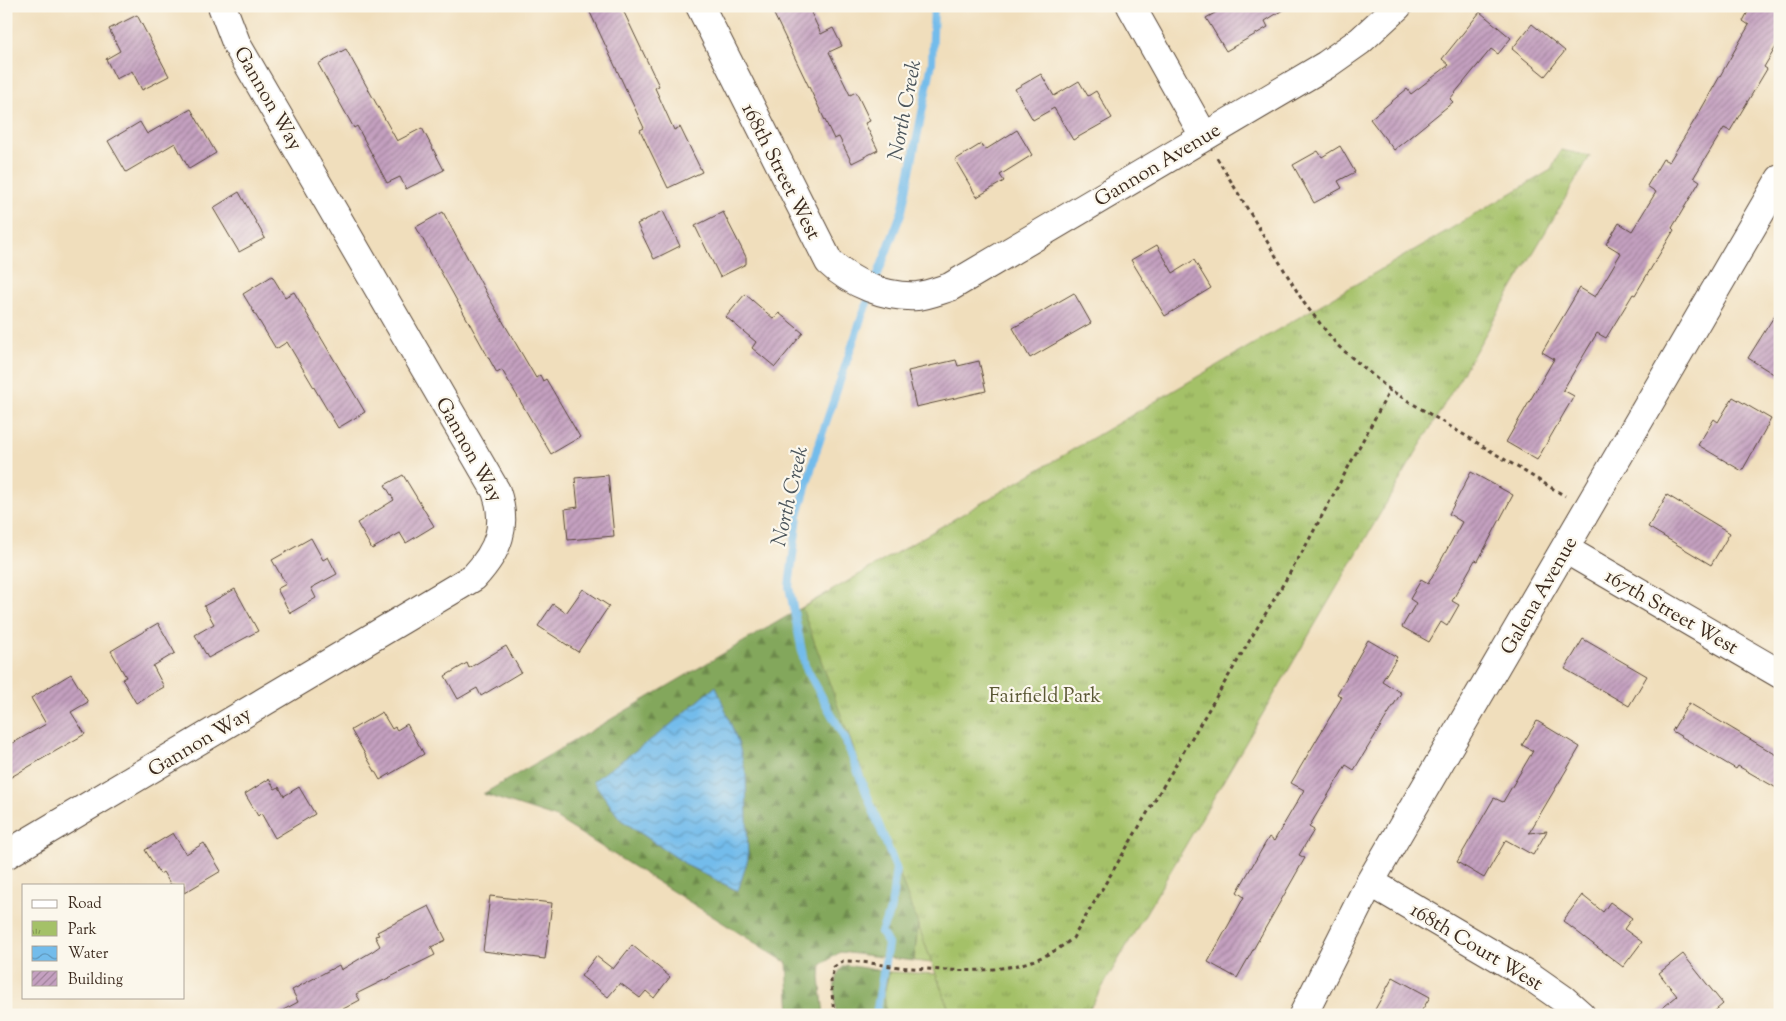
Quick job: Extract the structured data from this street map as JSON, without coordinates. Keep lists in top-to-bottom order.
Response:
{
  "streets": {
    "street": [
      "Gannon Way",
      "Gannon Avenue",
      "168th Street West",
      "Galena Avenue",
      "167th Street West",
      "168th Court West"
    ]
  },
  "crossings": [
    ["Gannon Avenue", "168th Street West"],
    ["Galena Avenue", "167th Street West"],
    ["Galena Avenue", "168th Court West"]
  ],
  "water": ["North Creek"],
  "parks": ["Fairfield Park"],
  "legend": [
    "Road",
    "Park",
    "Water",
    "Building"
  ]
}
